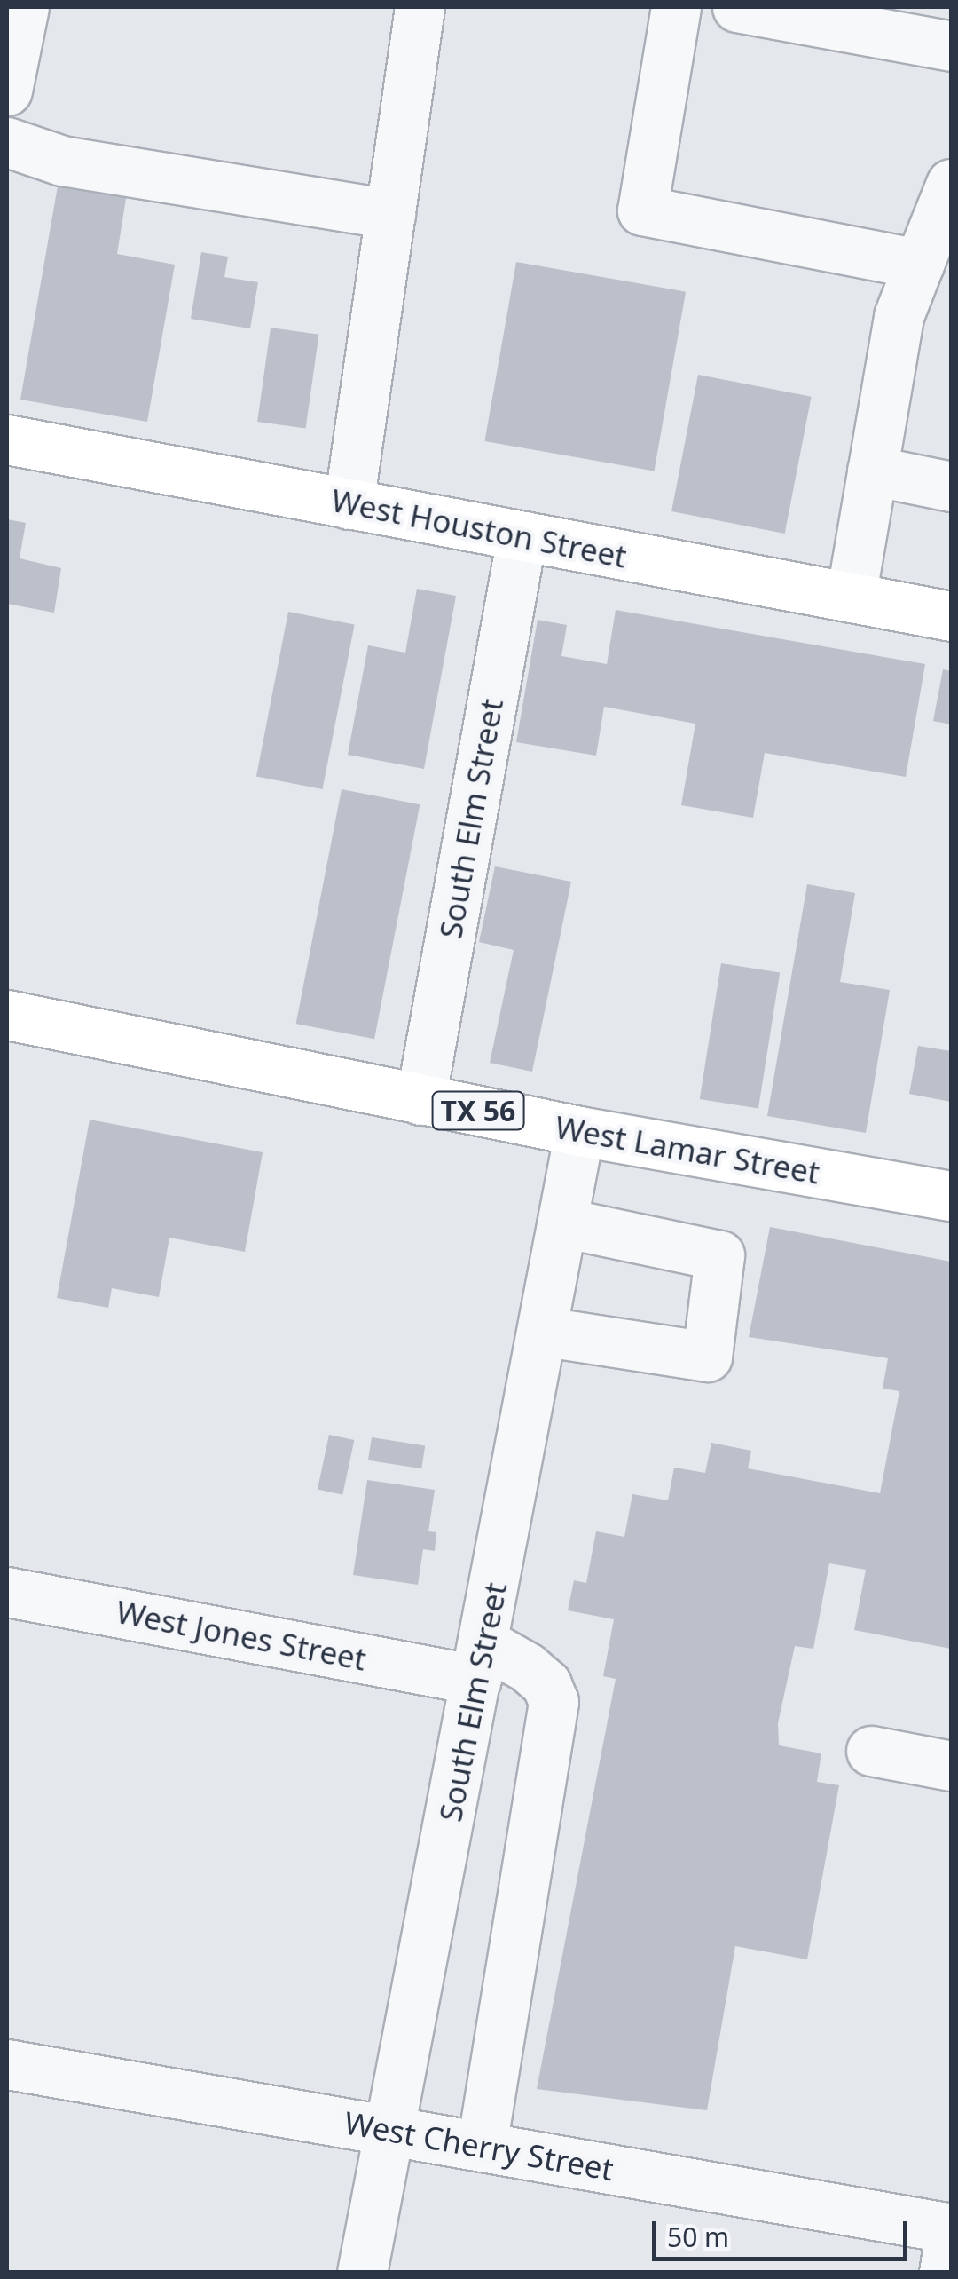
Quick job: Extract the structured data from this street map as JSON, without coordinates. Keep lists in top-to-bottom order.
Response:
{
  "streets": {
    "main road": ["West Houston Street", "TX 56", "West Lamar Street"],
    "street": ["South Elm Street", "West Jones Street", "West Cherry Street"]
  },
  "crossings": [
    ["West Houston Street", "South Elm Street"],
    ["South Elm Street", "West Lamar Street"],
    ["South Elm Street", "West Jones Street"],
    ["South Elm Street", "West Cherry Street"],
    ["West Jones Street", "West Cherry Street"]
  ],
  "scale_bar": "50 m"
}
